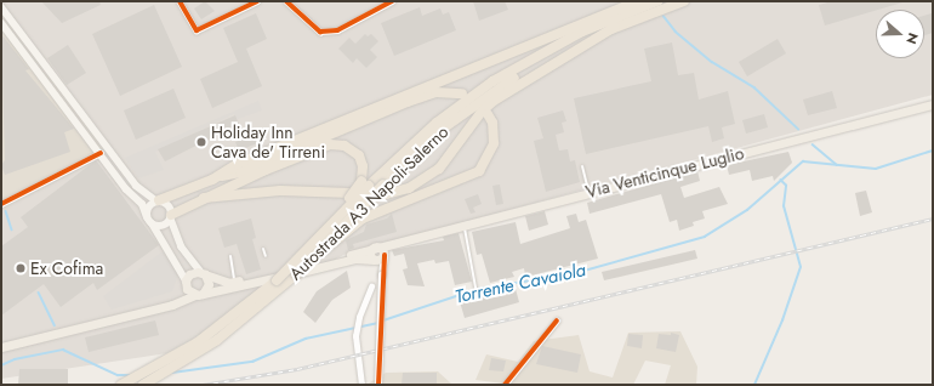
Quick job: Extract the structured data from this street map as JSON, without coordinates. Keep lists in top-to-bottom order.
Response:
{
  "streets": {
    "highway": ["Autostrada A3 Napoli-Salerno"],
    "main road": ["Via Venticinque Luglio"]
  },
  "water": ["Torrente Cavaiola"],
  "places": ["Holiday Inn Cava de' Tirreni", "Ex Cofima"],
  "north": "right"
}
